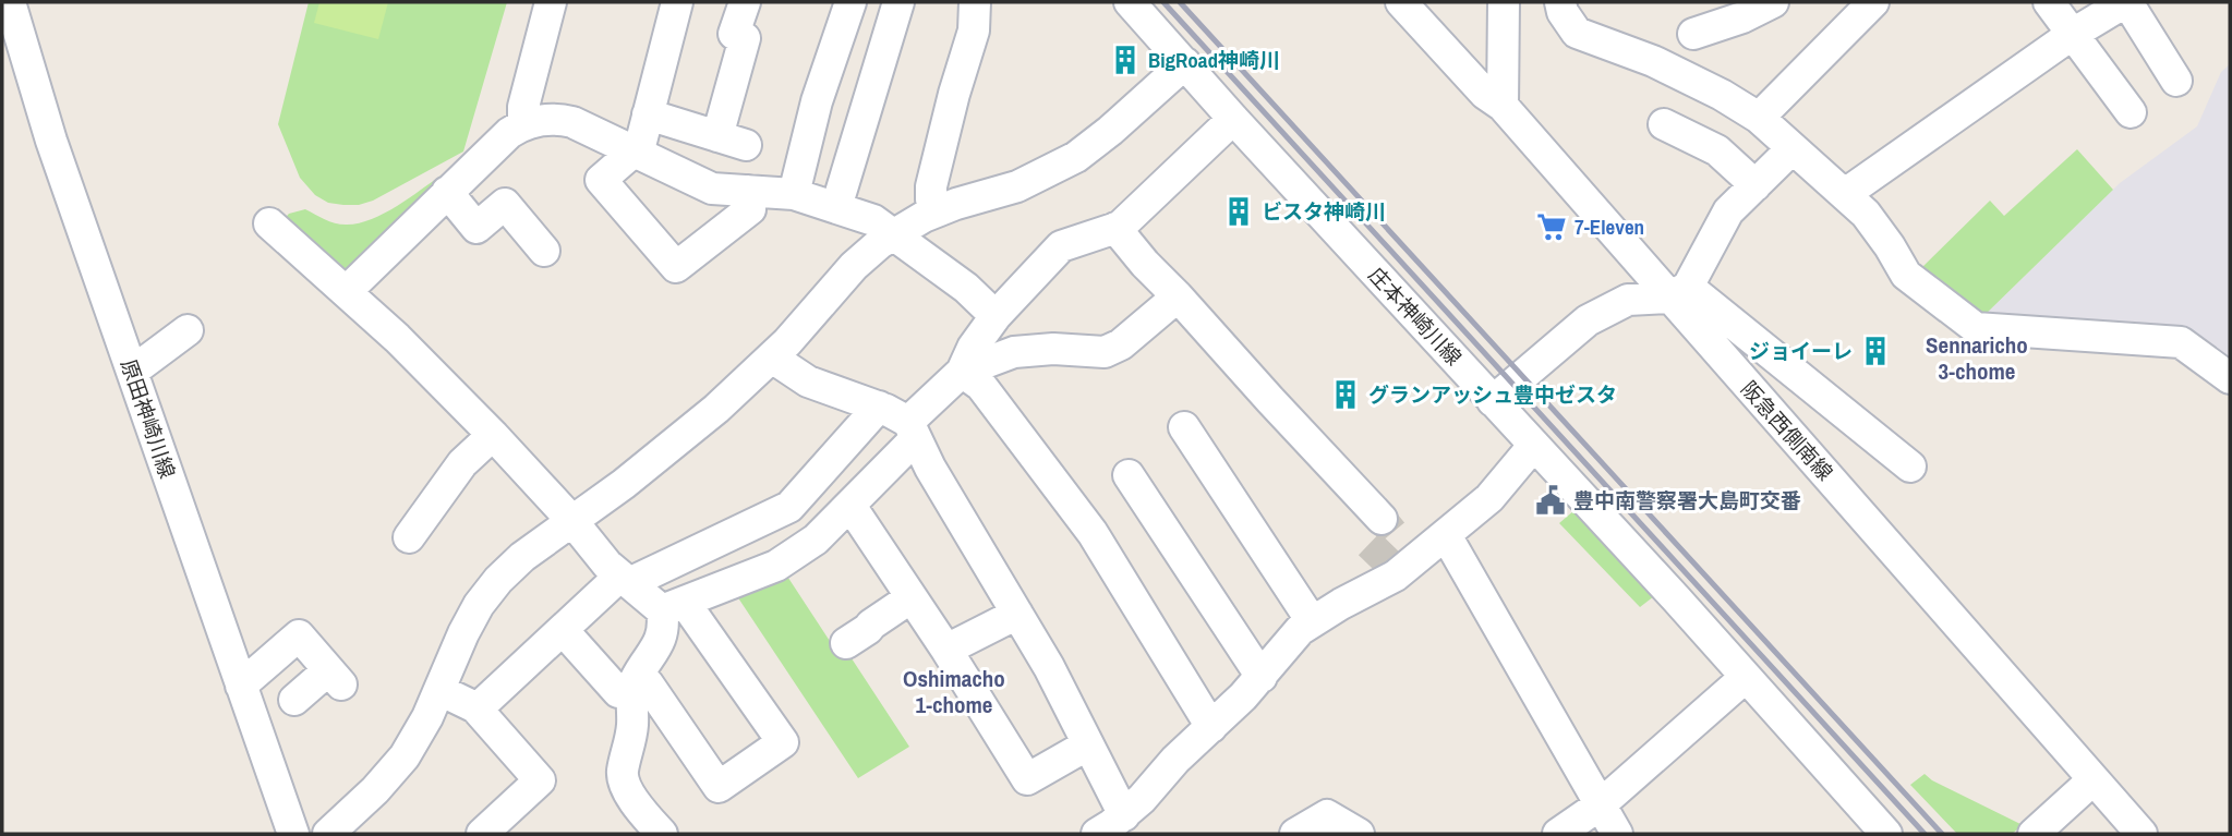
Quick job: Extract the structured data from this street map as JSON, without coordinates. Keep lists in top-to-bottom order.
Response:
{
  "streets": {
    "street": ["庄本神崎川線", "原田神崎川線", "阪急西側南線"]
  },
  "districts": ["Sennaricho 3-chome", "Oshimacho 1-chome"],
  "places": {
    "building": [
      "BigRoad神崎川",
      "ビスタ神崎川",
      "ジョイーレ",
      "グランアッシュ豊中ゼスタ"
    ],
    "supermarket": ["7-Eleven"],
    "public building": ["豊中南警察署大島町交番"]
  }
}
